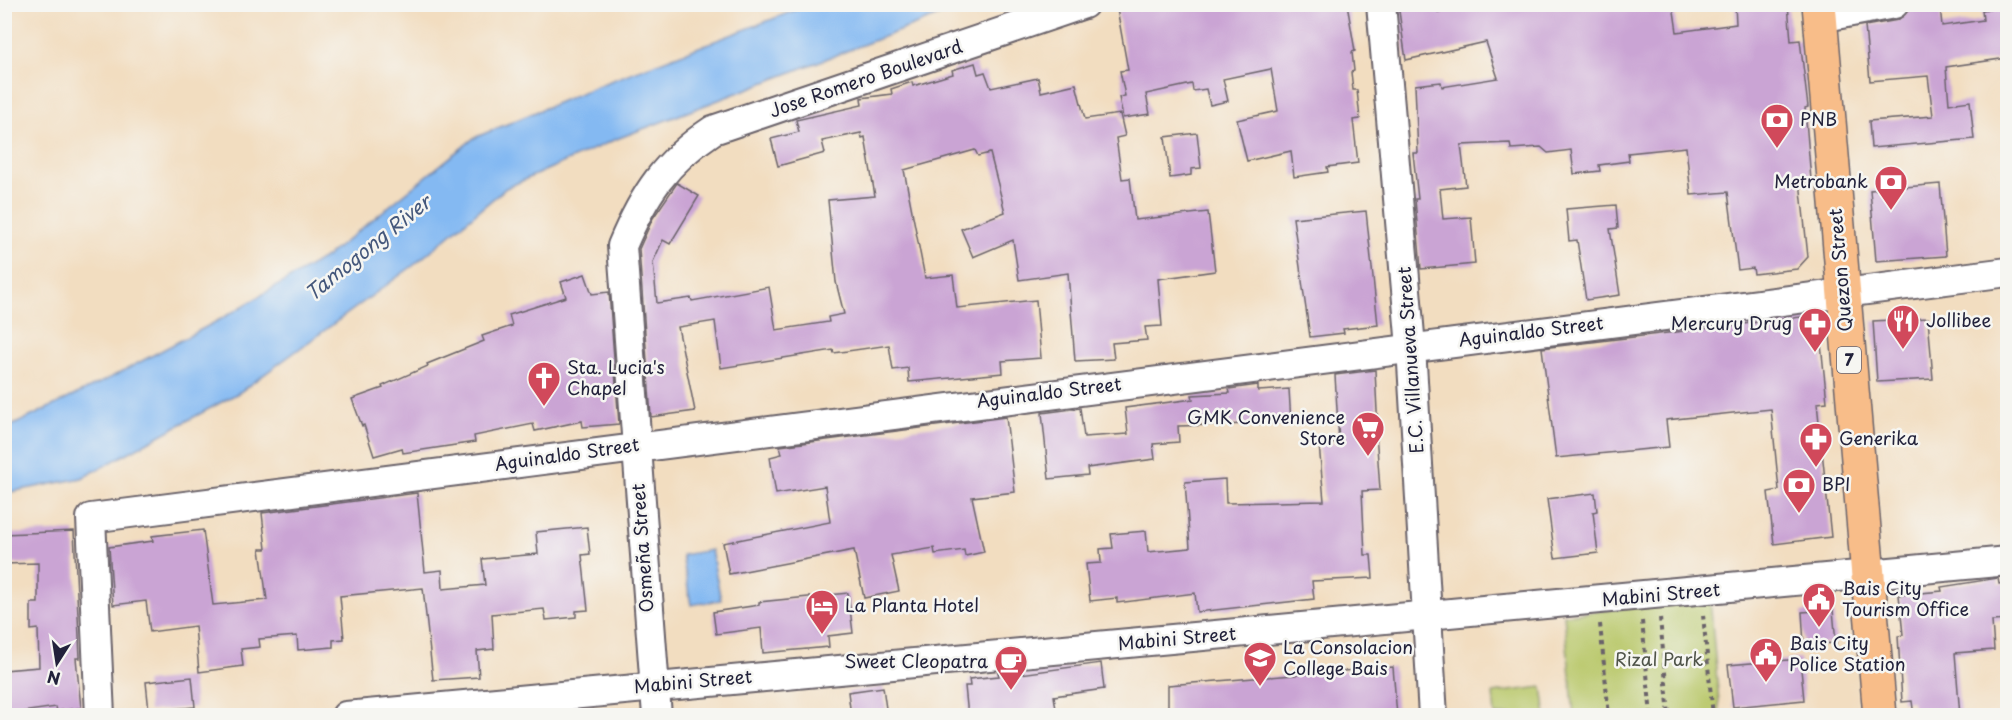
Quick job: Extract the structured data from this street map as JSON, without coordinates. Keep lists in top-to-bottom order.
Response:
{
  "streets": {
    "highway": ["Quezon Street", "7"],
    "street": [
      "Jose Romero Boulevard",
      "Aguinaldo Street",
      "E.C. Villanueva Street",
      "Osmeña Street",
      "Mabini Street"
    ]
  },
  "crossings": [
    ["Jose Romero Boulevard", "Osmeña Street"],
    ["Quezon Street", "Aguinaldo Street"],
    ["Quezon Street", "Mabini Street"],
    ["Aguinaldo Street", "E.C. Villanueva Street"],
    ["Aguinaldo Street", "Osmeña Street"],
    ["E.C. Villanueva Street", "Mabini Street"],
    ["Osmeña Street", "Mabini Street"]
  ],
  "water": ["Tamogong River"],
  "parks": ["Rizal Park"],
  "places": {
    "bank": ["PNB", "Metrobank", "BPI"],
    "restaurant": ["Jollibee"],
    "pharmacy": ["Mercury Drug", "Generika"],
    "church": ["Sta. Lucia's Chapel"],
    "supermarket": ["GMK Convenience Store"],
    "public building": ["Bais City Tourism Office", "Bais City Police Station"],
    "hotel": ["La Planta Hotel"],
    "school or university": ["La Consolacion College Bais"],
    "cafe": ["Sweet Cleopatra"]
  },
  "north": "bottom"
}
